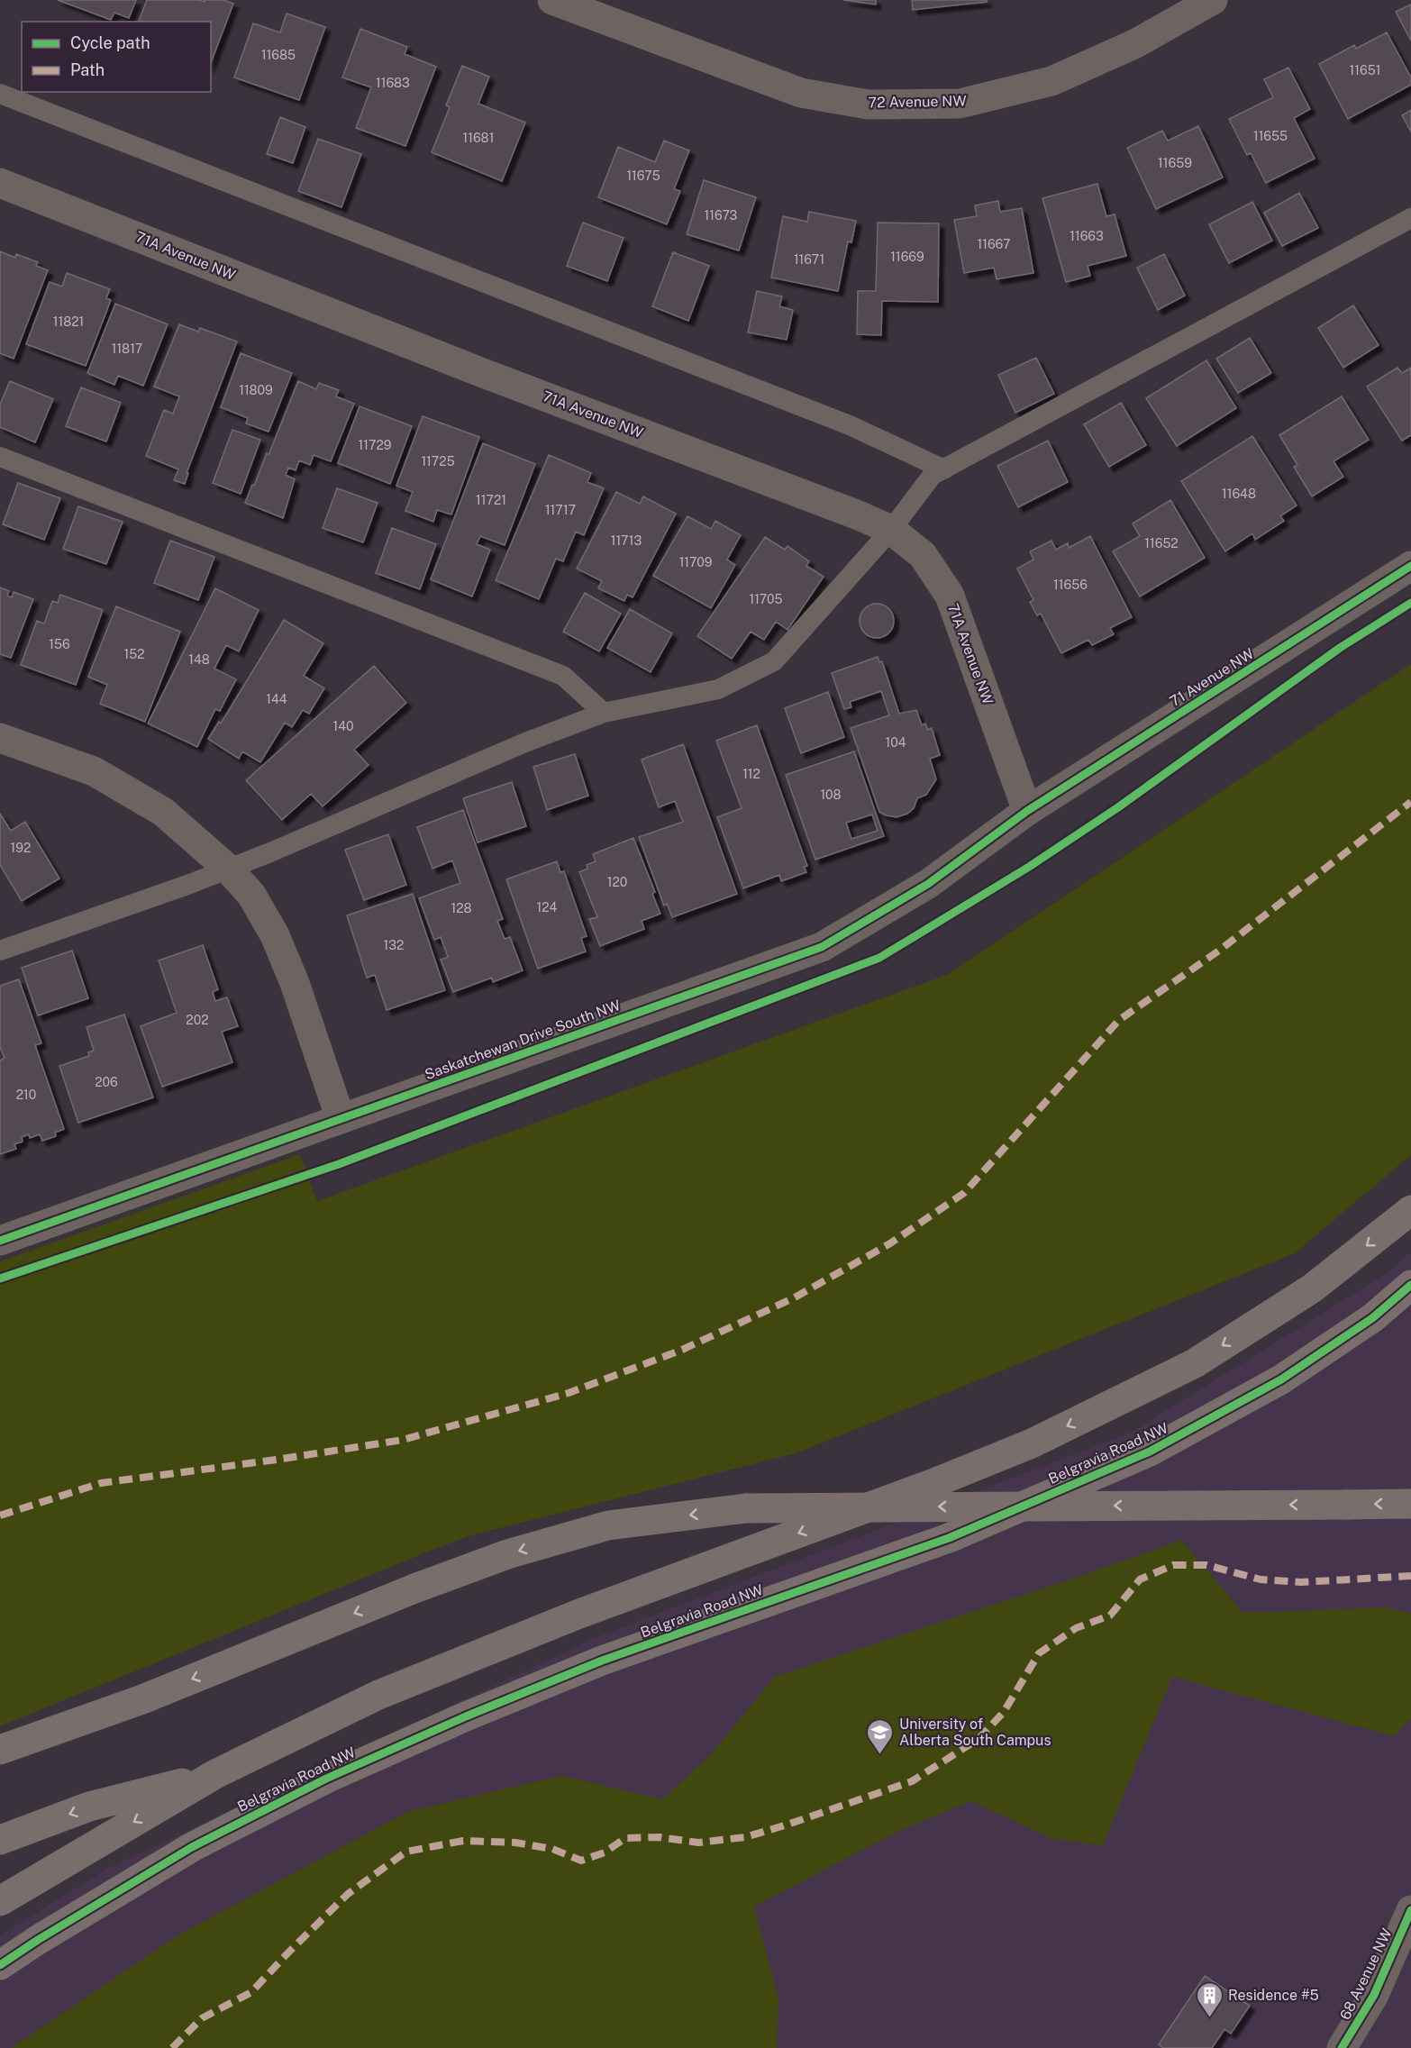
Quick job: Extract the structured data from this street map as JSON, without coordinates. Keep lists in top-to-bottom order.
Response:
{
  "streets": {
    "main road": ["Belgravia Road NW"],
    "street": [
      "72 Avenue NW",
      "71A Avenue NW",
      "71 Avenue NW",
      "Saskatchewan Drive South NW",
      "68 Avenue NW"
    ]
  },
  "crossings": [
    ["71A Avenue NW", "71 Avenue NW"],
    ["71A Avenue NW", "Saskatchewan Drive South NW"],
    ["71 Avenue NW", "Saskatchewan Drive South NW"]
  ],
  "places": {
    "school or university": ["University of Alberta South Campus"],
    "building": ["Residence #5"]
  },
  "house_numbers": [
    "11685",
    "11651",
    "11683",
    "11655",
    "11681",
    "11659",
    "11675",
    "11673",
    "11663",
    "11667",
    "11669",
    "11671",
    "11821",
    "11817",
    "11809",
    "11729",
    "11725",
    "11648",
    "11721",
    "11717",
    "11713",
    "11652",
    "11709",
    "11656",
    "11705",
    "156",
    "152",
    "148",
    "144",
    "140",
    "104",
    "112",
    "108",
    "192",
    "120",
    "124",
    "128",
    "132",
    "202",
    "206",
    "210"
  ],
  "legend": ["Cycle path", "Path"]
}
